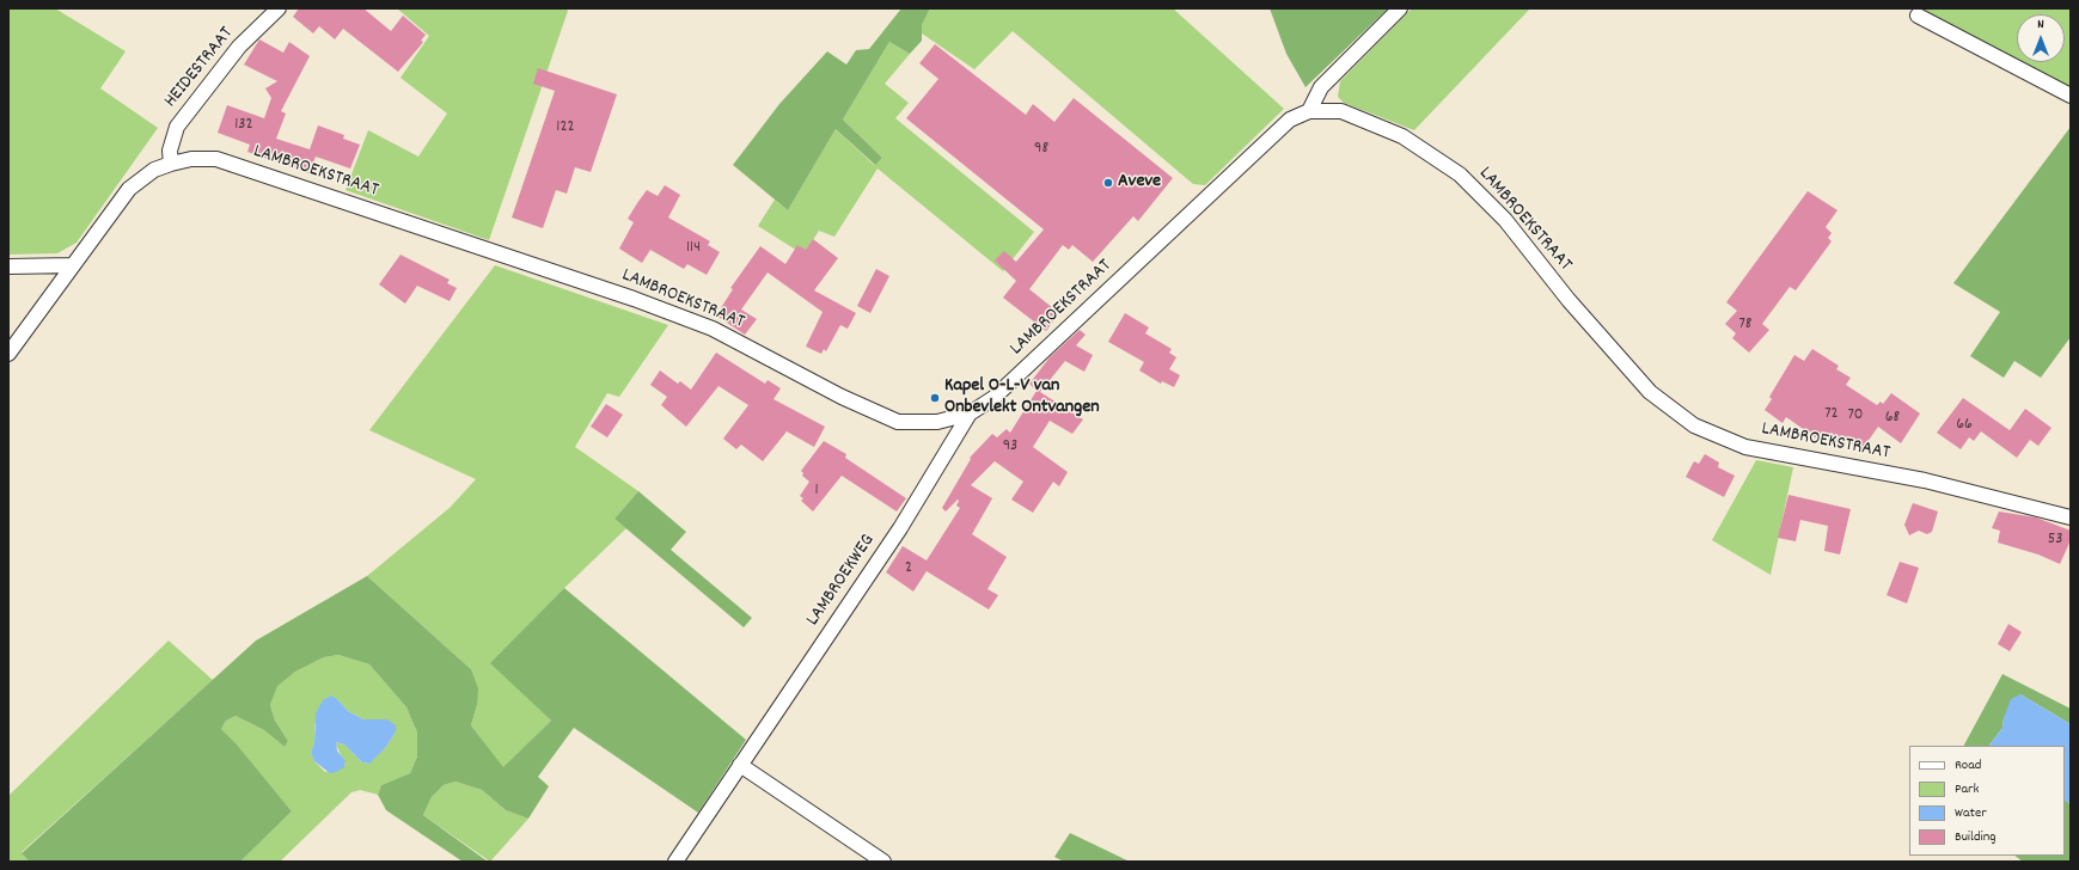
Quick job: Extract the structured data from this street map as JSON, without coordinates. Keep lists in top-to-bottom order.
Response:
{
  "streets": {
    "street": ["HEIDESTRAAT", "LAMBROEKSTRAAT", "LAMBROEKWEG"]
  },
  "crossings": [
    ["HEIDESTRAAT", "LAMBROEKSTRAAT"],
    ["LAMBROEKSTRAAT", "LAMBROEKWEG"]
  ],
  "places": ["Aveve", "Kapel O-L-V van Onbevlekt Ontvangen"],
  "house_numbers": [
    "132",
    "122",
    "98",
    "114",
    "78",
    "72",
    "70",
    "68",
    "66",
    "93",
    "1",
    "53",
    "2"
  ],
  "legend": [
    "Road",
    "Park",
    "Water",
    "Building"
  ],
  "north": "top"
}
